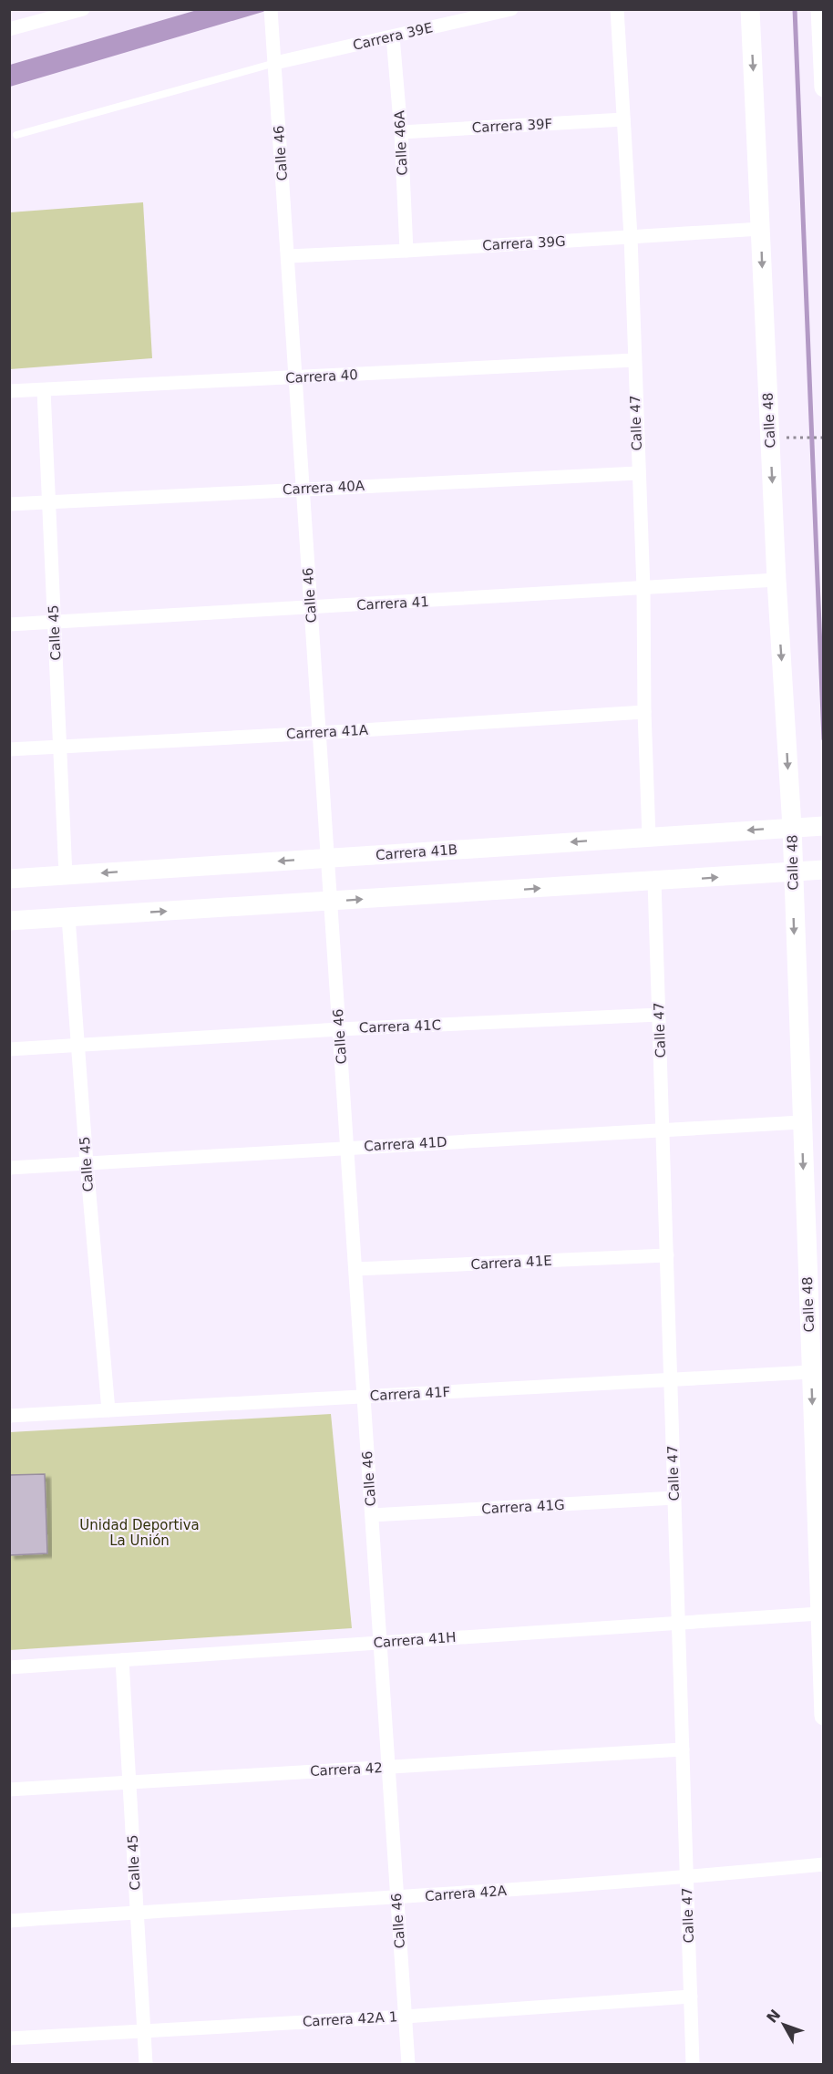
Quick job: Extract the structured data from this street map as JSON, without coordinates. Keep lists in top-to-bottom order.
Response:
{
  "streets": {
    "street": [
      "Carrera 39E",
      "Carrera 39F",
      "Calle 46A",
      "Calle 46",
      "Carrera 39G",
      "Carrera 40",
      "Calle 48",
      "Calle 47",
      "Carrera 40A",
      "Carrera 41",
      "Calle 45",
      "Carrera 41A",
      "Carrera 41B",
      "Carrera 41C",
      "Carrera 41D",
      "Carrera 41E",
      "Carrera 41F",
      "Carrera 41G",
      "Carrera 41H",
      "Carrera 42",
      "Carrera 42A",
      "Carrera 42A 1"
    ]
  },
  "crossings": [
    ["Carrera 39E", "Calle 46A"],
    ["Carrera 39E", "Calle 46"],
    ["Carrera 39F", "Calle 46A"],
    ["Carrera 39F", "Calle 47"],
    ["Calle 46A", "Carrera 39G"],
    ["Calle 46", "Carrera 39G"],
    ["Calle 46", "Carrera 40"],
    ["Calle 46", "Carrera 40A"],
    ["Calle 46", "Carrera 41"],
    ["Calle 46", "Carrera 41A"],
    ["Calle 46", "Carrera 41B"],
    ["Calle 46", "Carrera 41C"],
    ["Calle 46", "Carrera 41D"],
    ["Calle 46", "Carrera 41E"],
    ["Calle 46", "Carrera 41F"],
    ["Calle 46", "Carrera 41G"],
    ["Calle 46", "Carrera 41H"],
    ["Calle 46", "Carrera 42"],
    ["Calle 46", "Carrera 42A"],
    ["Calle 46", "Carrera 42A 1"],
    ["Carrera 39G", "Calle 48"],
    ["Carrera 39G", "Calle 47"],
    ["Carrera 40", "Calle 47"],
    ["Carrera 40", "Calle 45"],
    ["Calle 48", "Carrera 41"],
    ["Calle 48", "Carrera 41B"],
    ["Calle 48", "Carrera 41D"],
    ["Calle 48", "Carrera 41F"],
    ["Calle 48", "Carrera 41H"],
    ["Calle 47", "Carrera 40A"],
    ["Calle 47", "Carrera 41"],
    ["Calle 47", "Carrera 41A"],
    ["Calle 47", "Carrera 41B"],
    ["Calle 47", "Carrera 41C"],
    ["Calle 47", "Carrera 41D"],
    ["Calle 47", "Carrera 41E"],
    ["Calle 47", "Carrera 41F"],
    ["Calle 47", "Carrera 41G"],
    ["Calle 47", "Carrera 41H"],
    ["Calle 47", "Carrera 42"],
    ["Calle 47", "Carrera 42A"],
    ["Calle 47", "Carrera 42A 1"],
    ["Carrera 40A", "Calle 45"],
    ["Carrera 41", "Calle 45"],
    ["Calle 45", "Carrera 41A"],
    ["Calle 45", "Carrera 41B"],
    ["Calle 45", "Carrera 41C"],
    ["Calle 45", "Carrera 41D"],
    ["Calle 45", "Carrera 41F"],
    ["Calle 45", "Carrera 41H"],
    ["Calle 45", "Carrera 42"],
    ["Calle 45", "Carrera 42A"],
    ["Calle 45", "Carrera 42A 1"]
  ],
  "one_way": ["Calle 48"],
  "parks": ["Unidad Deportiva La Unión"],
  "north": "top left"
}
